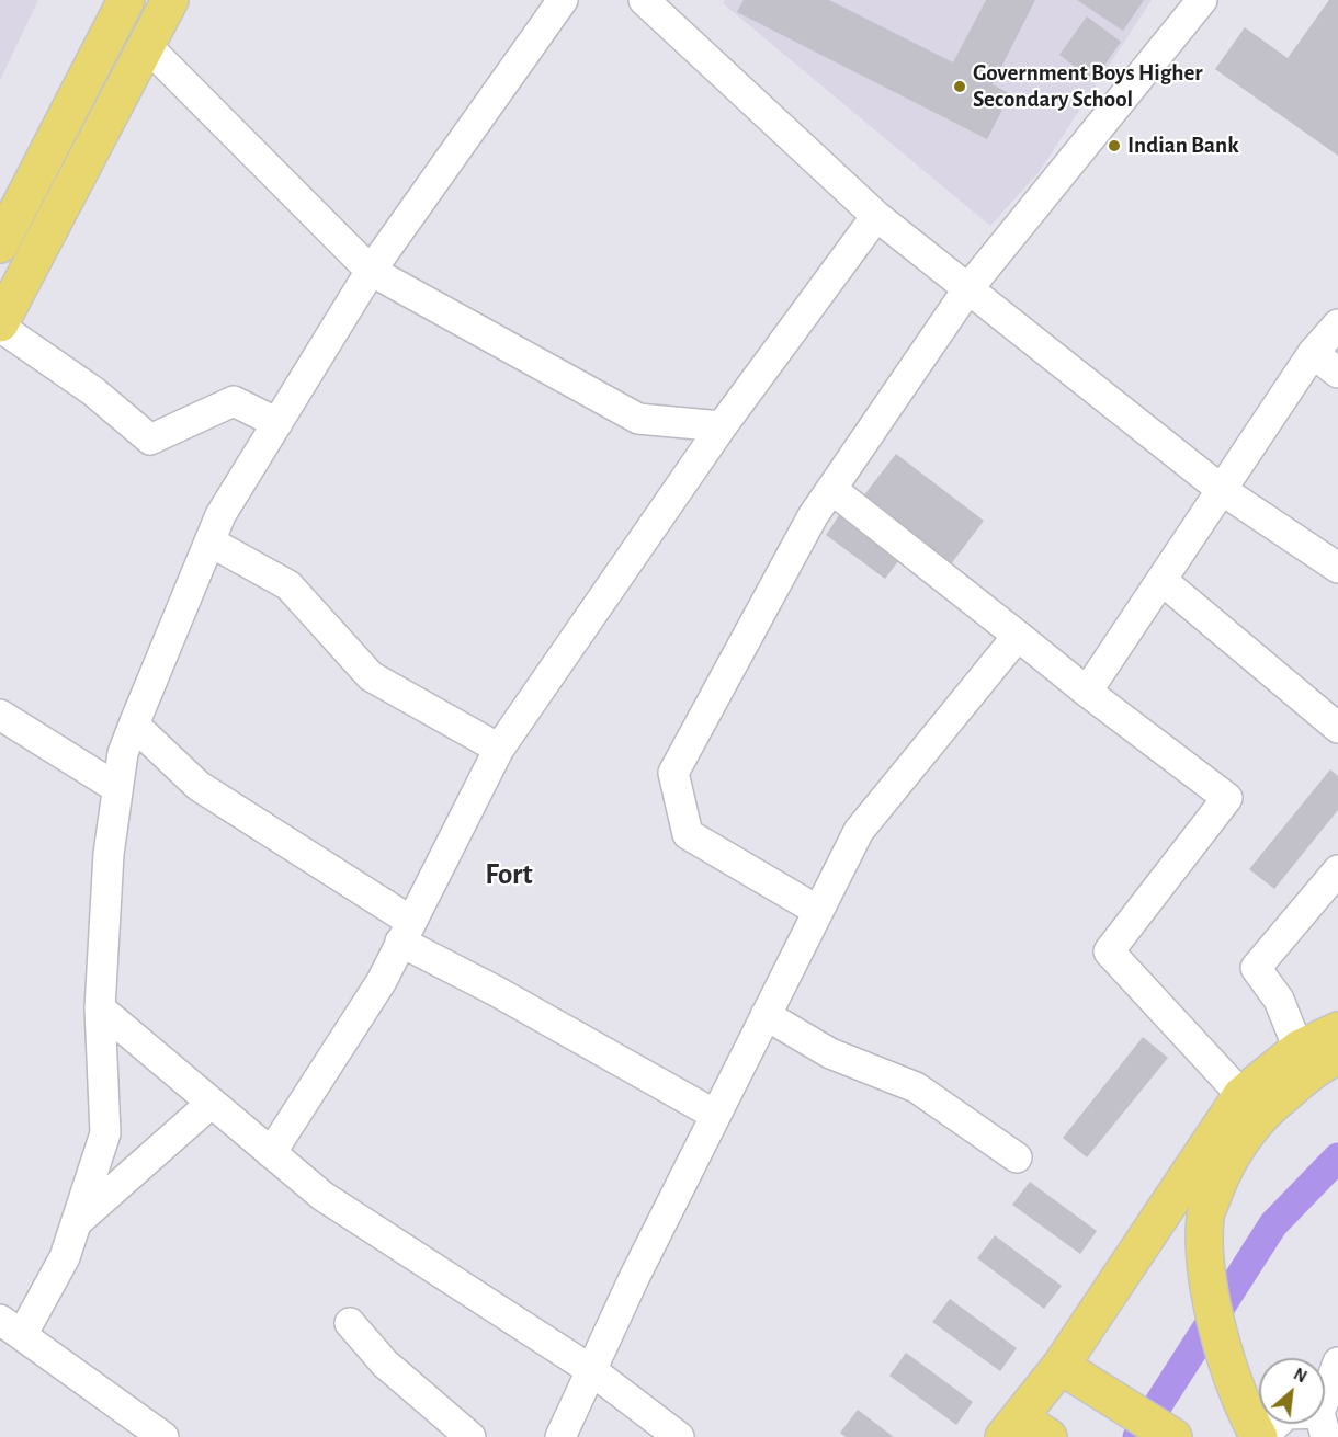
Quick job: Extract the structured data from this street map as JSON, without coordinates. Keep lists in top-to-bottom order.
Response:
{
  "districts": ["Fort"],
  "places": ["Government Boys Higher Secondary School", "Indian Bank"],
  "north": "top right"
}
